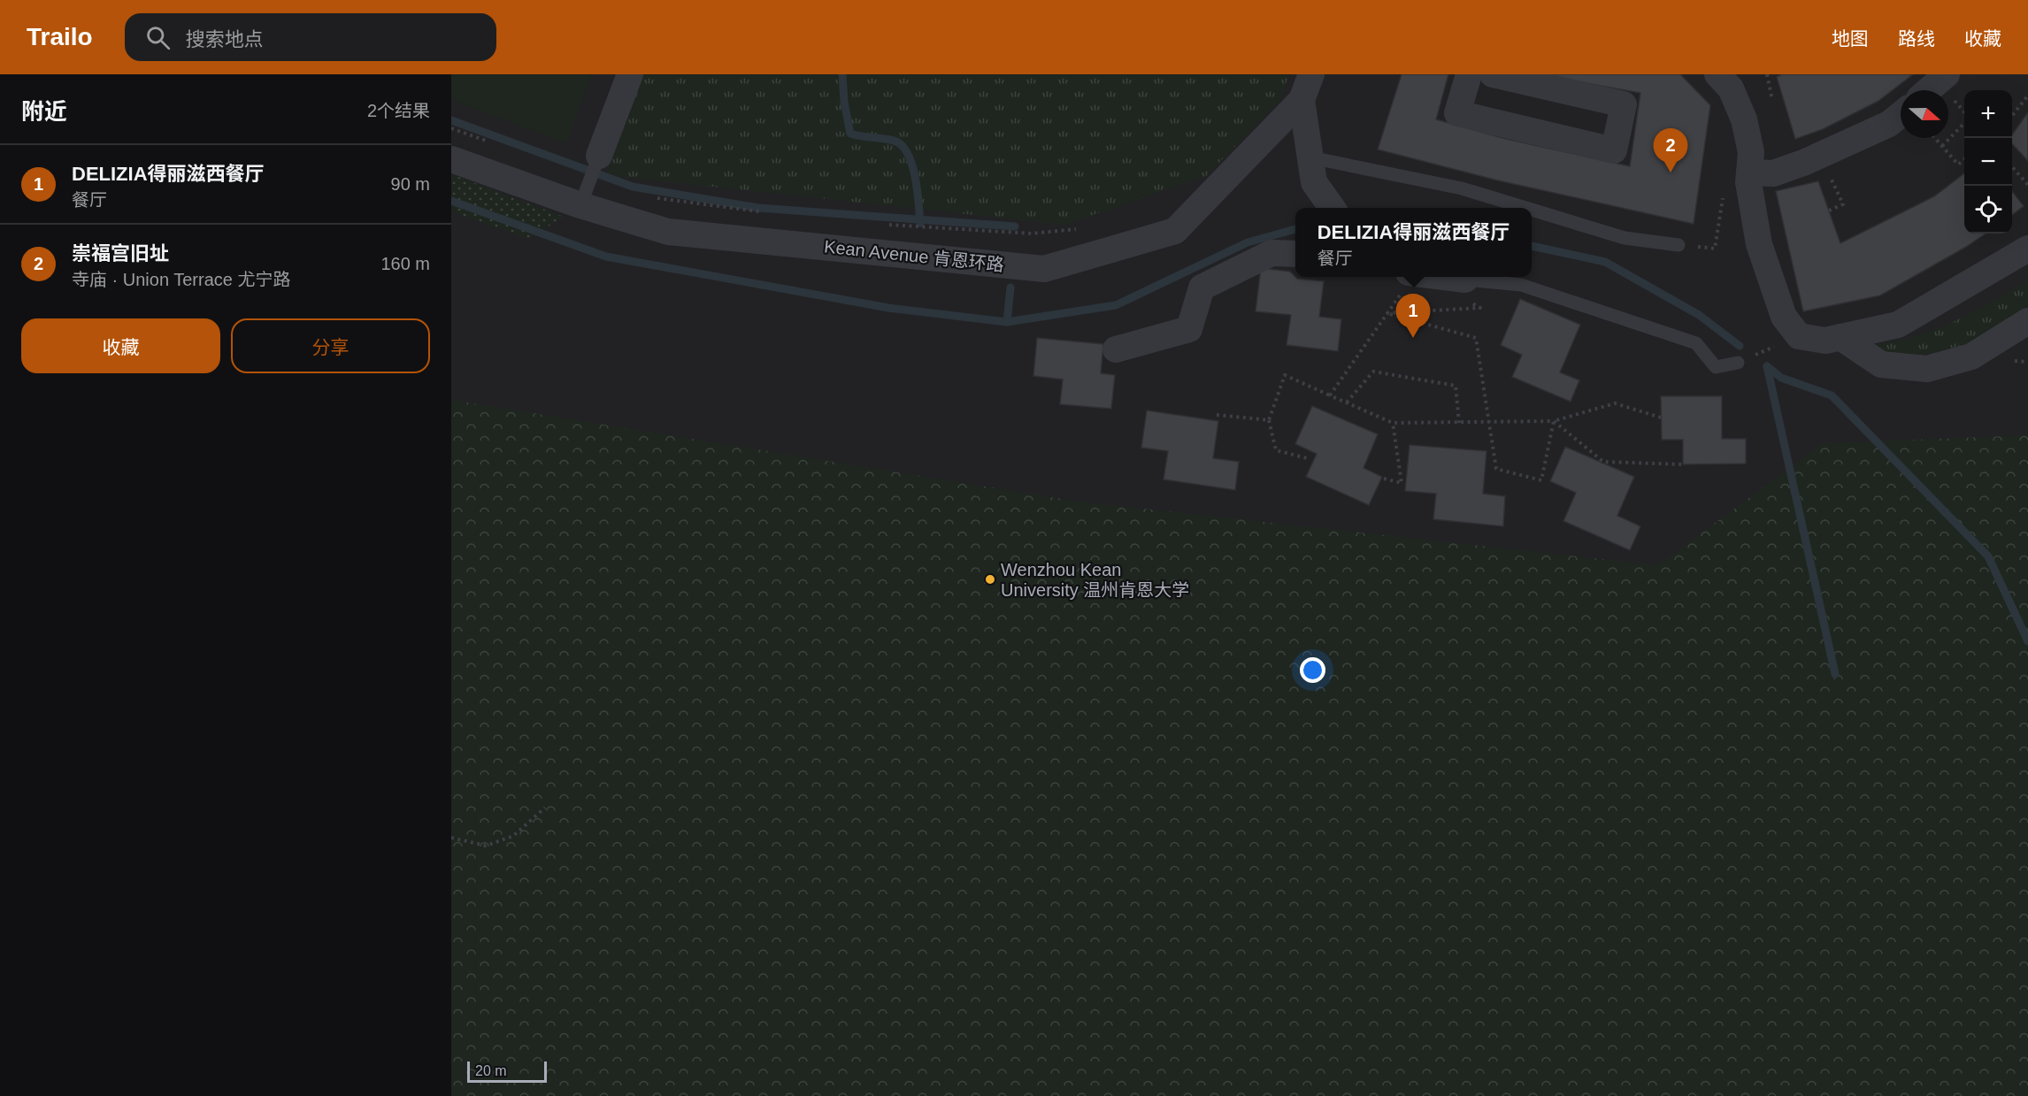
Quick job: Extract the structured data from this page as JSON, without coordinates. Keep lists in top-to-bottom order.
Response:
{
  "streets": {
    "street": ["Kean Avenue 肯恩环路"]
  },
  "places": ["Wenzhou Kean University 温州肯恩大学"],
  "scale_bar": "20 m",
  "north": "right",
  "page": {
    "header": "Trailo",
    "search": "搜索地点",
    "nav": ["地图", "路线", "收藏"],
    "heading": ["附近", "2个结果"],
    "map_buttons": ["+", "−"],
    "pins": ["2", "1"],
    "list": [
      {
        "mark": "1",
        "name": "DELIZIA得丽滋西餐厅",
        "note": "餐厅",
        "value": "90 m"
      },
      {
        "mark": "2",
        "name": "崇福宫旧址",
        "note": "寺庙 · Union Terrace 尤宁路",
        "value": "160 m"
      }
    ],
    "popup": ["DELIZIA得丽滋西餐厅", "餐厅"],
    "buttons": ["收藏", "分享"],
    "scale": "20 m"
  }
}
